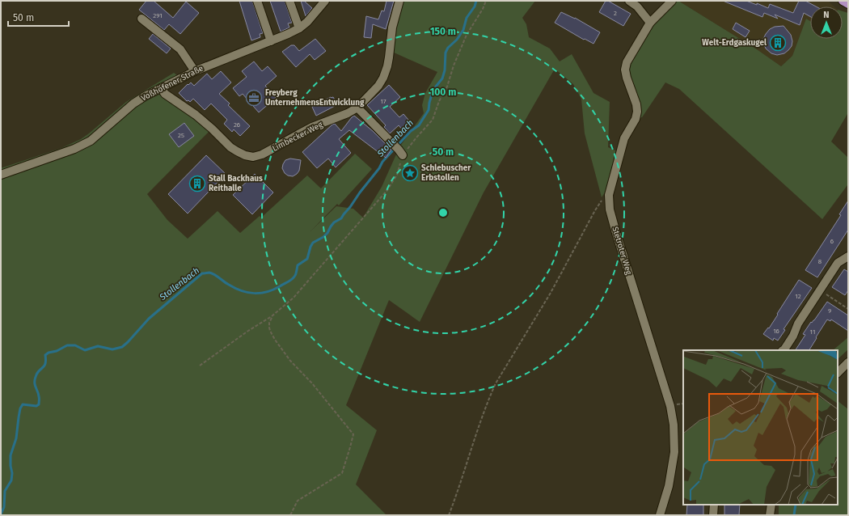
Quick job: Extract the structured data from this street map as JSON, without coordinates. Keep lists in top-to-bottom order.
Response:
{
  "streets": {
    "street": ["Voßhöfener Straße", "Limbecker Weg", "Stetroter Weg"]
  },
  "crossings": [
    ["Voßhöfener Straße", "Limbecker Weg"]
  ],
  "water": ["Stollenbach"],
  "places": {
    "building": ["Welt-Erdgaskugel", "Stall Backhaus Reithalle"],
    "office": ["Freyberg UnternehmensEntwicklung"],
    "place": ["Schlebuscher Erbstollen"]
  },
  "house_numbers": [
    "2",
    "291",
    "17",
    "26",
    "25",
    "6",
    "8",
    "12",
    "9",
    "16",
    "11"
  ],
  "scale_bar": "50 m",
  "north": "top",
  "rings": ["150 m", "100 m", "50 m"]
}
